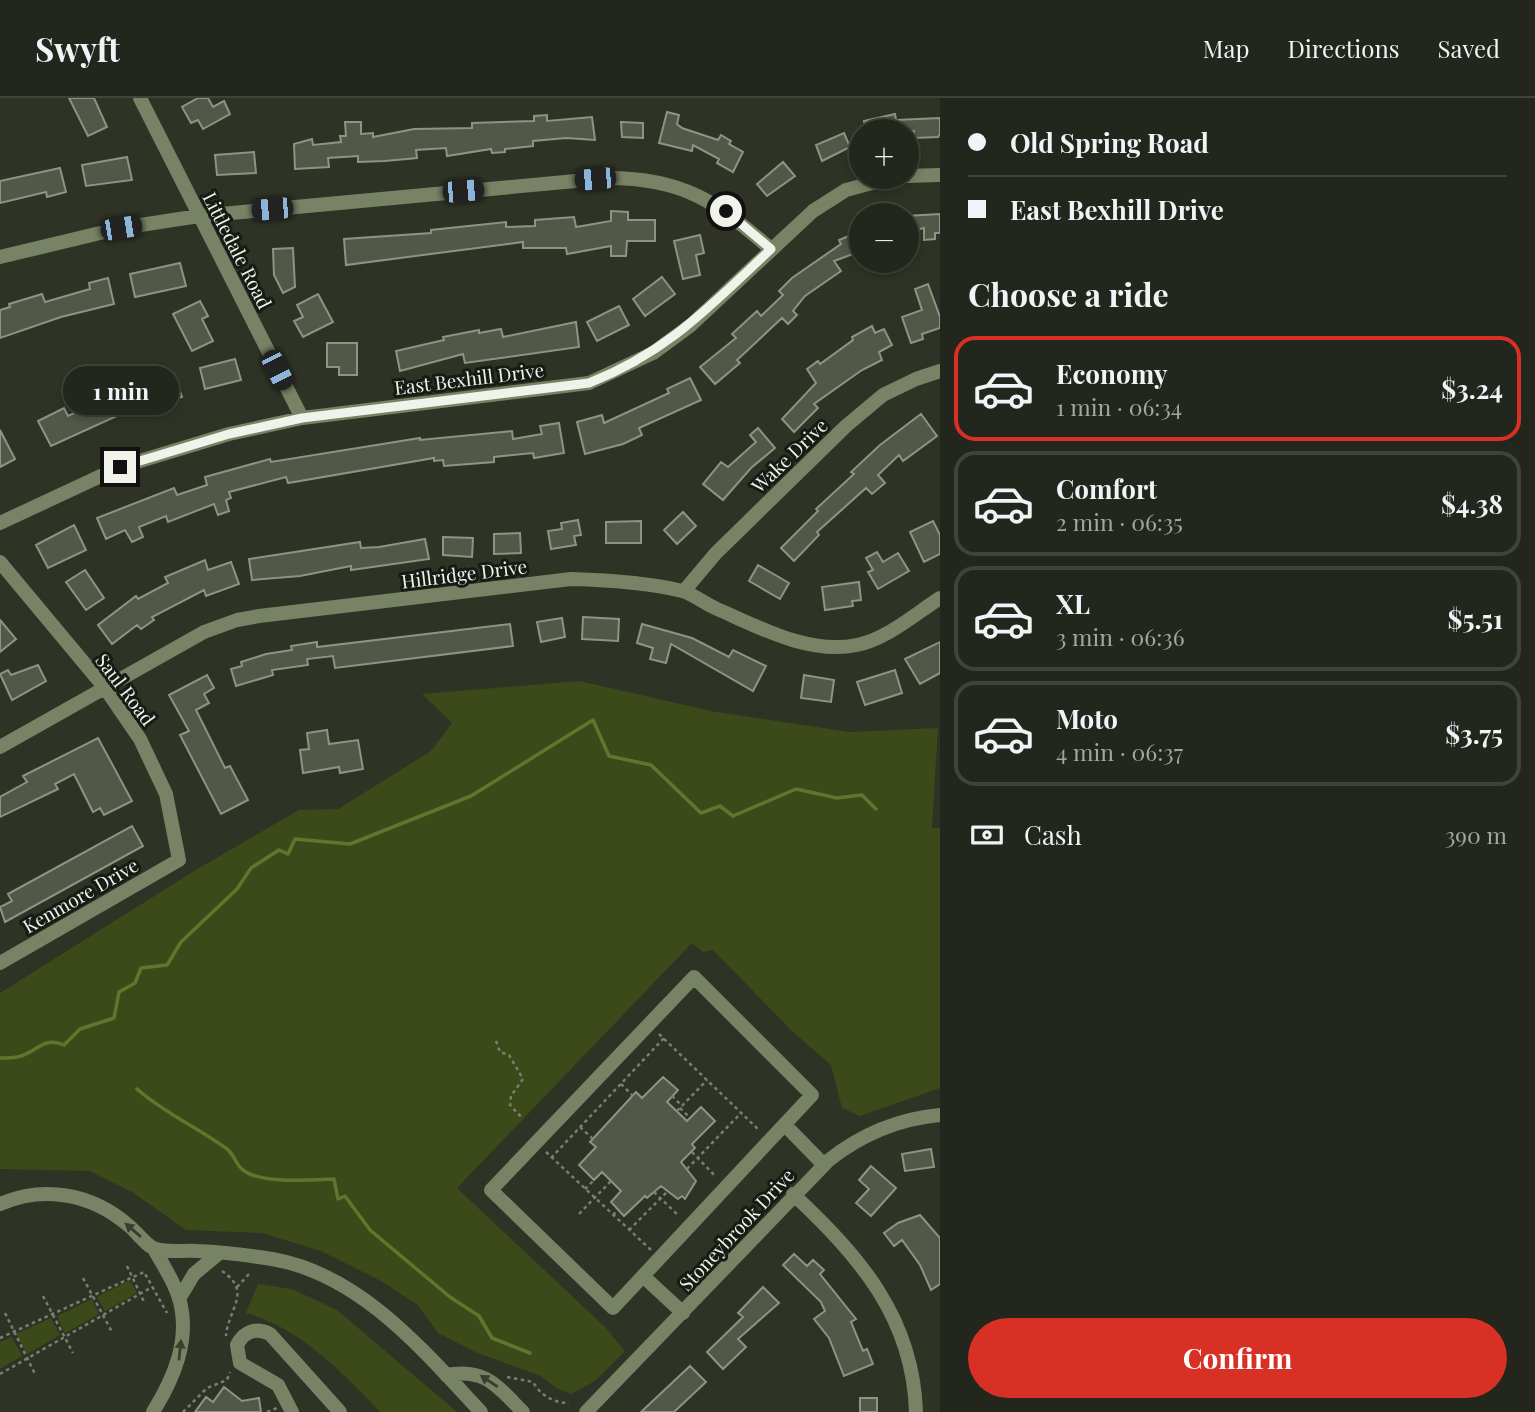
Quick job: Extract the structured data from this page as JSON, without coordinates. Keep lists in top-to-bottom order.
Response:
{
  "streets": {
    "street": [
      "Littledale Road",
      "East Bexhill Drive",
      "Wake Drive",
      "Hillridge Drive",
      "Saul Road",
      "Kenmore Drive",
      "Stoneybrook Drive"
    ]
  },
  "crossings": [
    ["Littledale Road", "East Bexhill Drive"],
    ["Wake Drive", "Hillridge Drive"],
    ["Hillridge Drive", "Saul Road"],
    ["Saul Road", "Kenmore Drive"]
  ],
  "page": {
    "header": "Swyft",
    "nav": ["Map", "Directions", "Saved"],
    "banner": ["Old Spring Road", "East Bexhill Drive"],
    "map_buttons": ["+", "−"],
    "heading": "Choose a ride",
    "list": [
      {
        "name": "Economy",
        "note": "1 min · 06:34",
        "value": "$3.24"
      },
      {
        "name": "Comfort",
        "note": "2 min · 06:35",
        "value": "$4.38"
      },
      {
        "name": "XL",
        "note": "3 min · 06:36",
        "value": "$5.51"
      },
      {
        "name": "Moto",
        "note": "4 min · 06:37",
        "value": "$3.75"
      }
    ],
    "bubble": "1 min",
    "pay": ["Cash", "390 m"],
    "buttons": "Confirm"
  }
}
